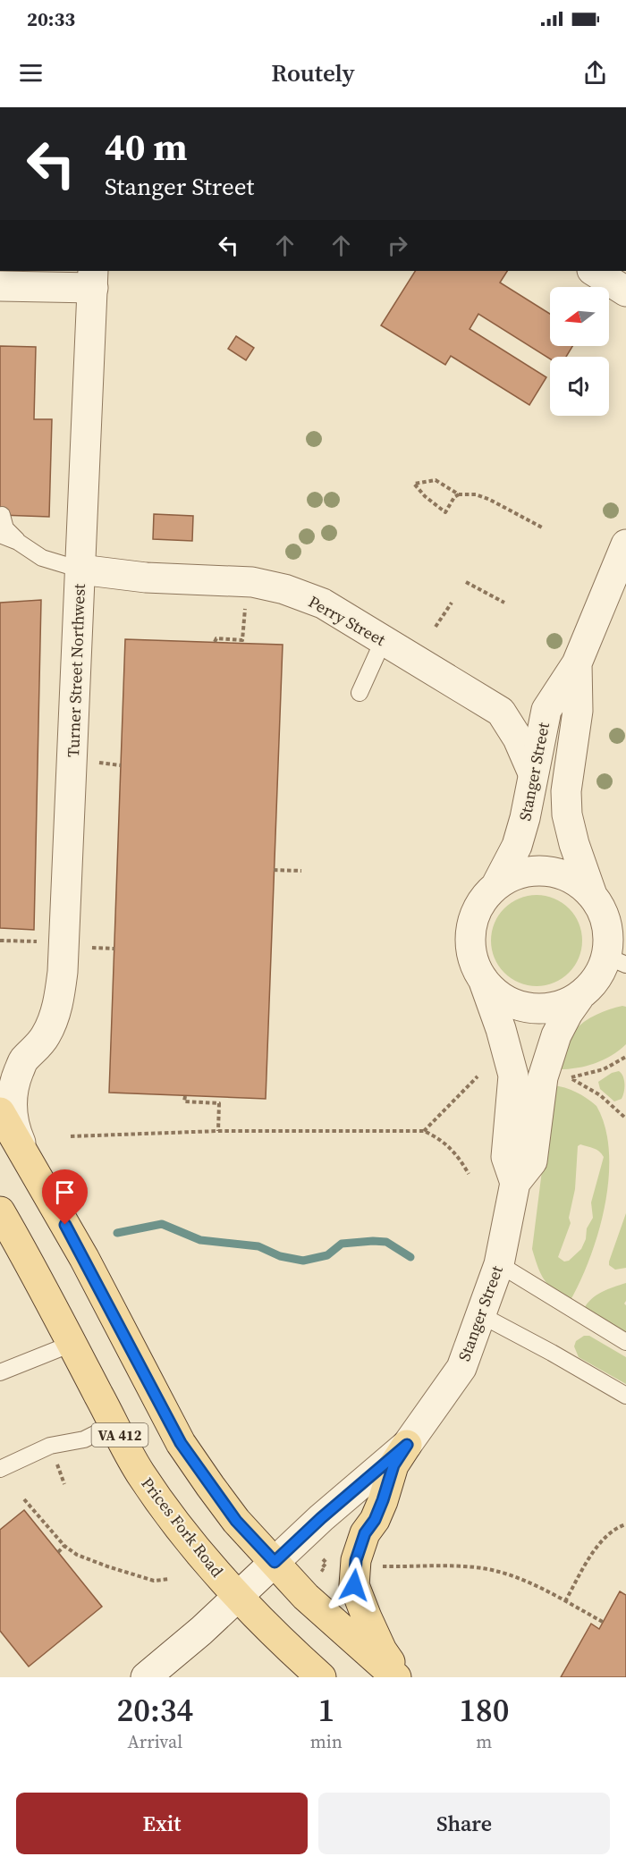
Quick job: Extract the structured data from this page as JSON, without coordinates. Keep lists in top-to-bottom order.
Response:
{
  "streets": {
    "main road": ["VA 412", "Prices Fork Road"],
    "street": ["Perry Street", "Turner Street Northwest", "Stanger Street"]
  },
  "crossings": [
    ["Perry Street", "Turner Street Northwest"],
    ["Perry Street", "Stanger Street"],
    ["Turner Street Northwest", "VA 412"],
    ["Stanger Street", "VA 412"],
    ["Stanger Street", "Prices Fork Road"]
  ],
  "north": "left",
  "page": {
    "status": "20:33",
    "header": "Routely",
    "turn": ["40 m", "Stanger Street"],
    "eta": [
      "20:34",
      "Arrival",
      "1",
      "min",
      "180",
      "m"
    ],
    "buttons": ["Exit", "Share"]
  }
}
